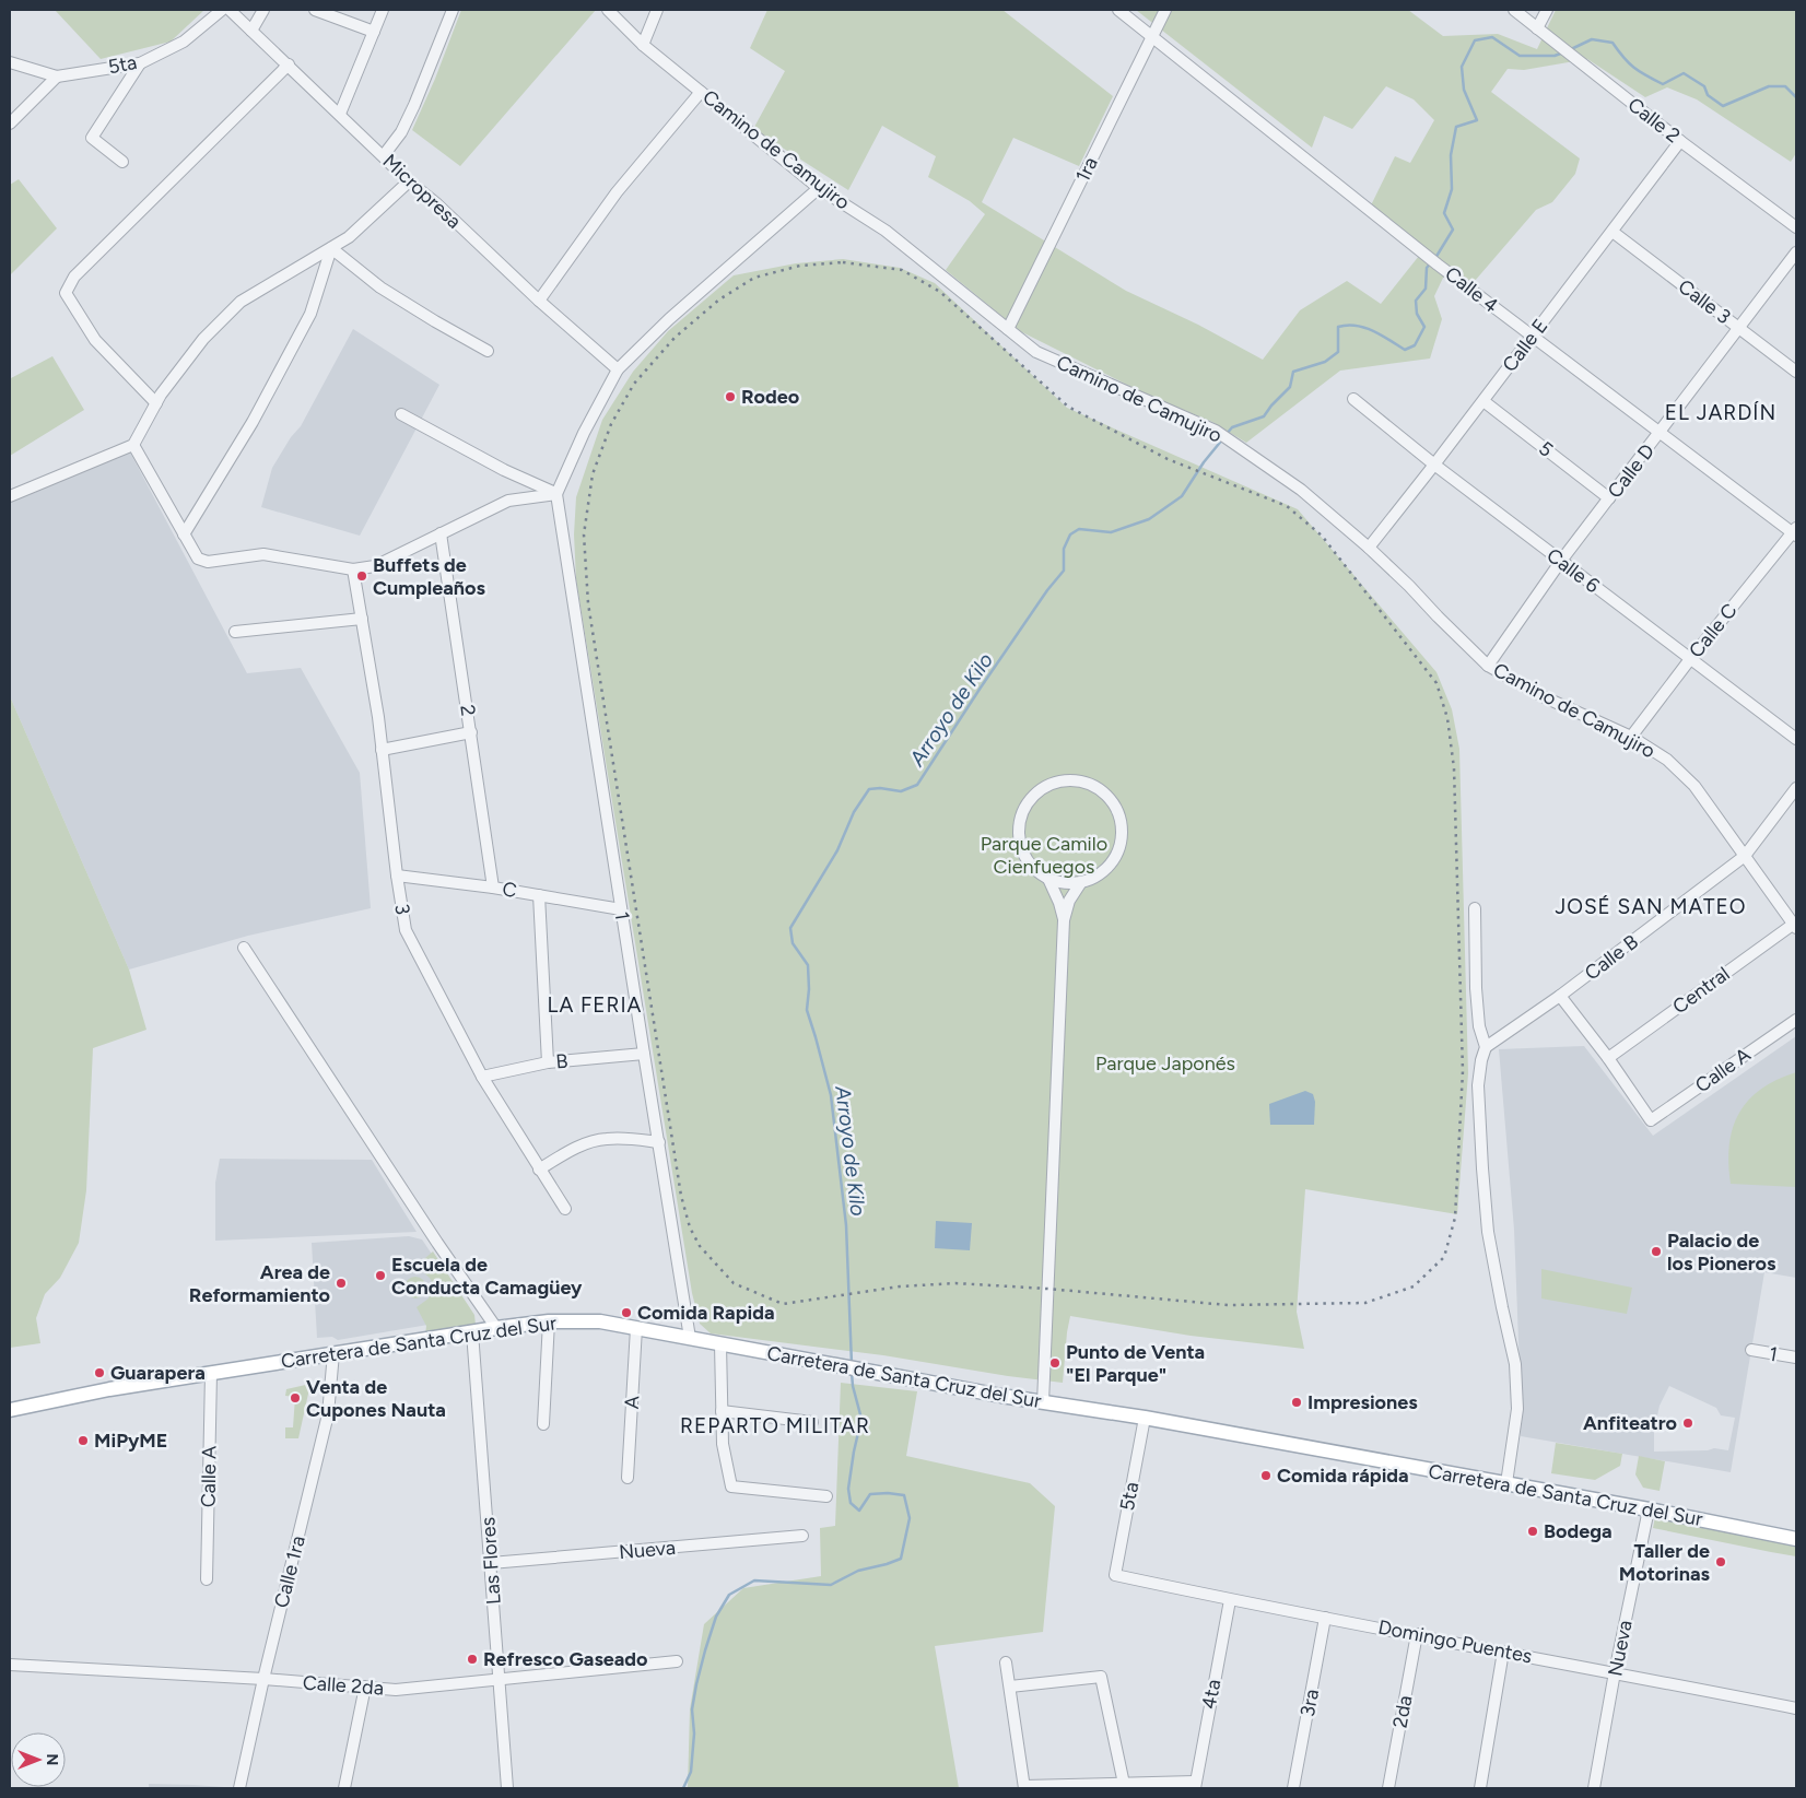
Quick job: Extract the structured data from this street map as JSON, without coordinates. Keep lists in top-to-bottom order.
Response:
{
  "streets": {
    "main road": ["Carretera de Santa Cruz del Sur"],
    "street": [
      "5ta",
      "Calle 2",
      "Camino de Camujiro",
      "1ra",
      "Micropresa",
      "Calle 4",
      "Calle 3",
      "Calle E",
      "5",
      "Calle D",
      "Calle 6",
      "Calle C",
      "2",
      "C",
      "3",
      "1",
      "Calle B",
      "Central",
      "B",
      "Calle A",
      "A",
      "Nueva",
      "Las Flores",
      "Calle 1ra",
      "Domingo Puentes",
      "Calle 2da",
      "4ta",
      "3ra",
      "2da"
    ]
  },
  "crossings": [
    ["5ta", "Carretera de Santa Cruz del Sur"],
    ["5ta", "Domingo Puentes"],
    ["Calle 2", "Calle E"],
    ["Camino de Camujiro", "1ra"],
    ["Camino de Camujiro", "Calle E"],
    ["Camino de Camujiro", "Calle D"],
    ["Camino de Camujiro", "Calle C"],
    ["Camino de Camujiro", "Calle B"],
    ["Camino de Camujiro", "Central"],
    ["1ra", "Calle 4"],
    ["Calle 4", "Calle E"],
    ["Calle 4", "Calle D"],
    ["Calle 4", "Calle C"],
    ["Calle 3", "Calle E"],
    ["Calle 3", "Calle D"],
    ["Calle E", "5"],
    ["Calle E", "Calle 6"],
    ["5", "Calle D"],
    ["Calle D", "Calle 6"],
    ["Calle 6", "Calle C"],
    ["2", "C"],
    ["C", "3"],
    ["C", "1"],
    ["3", "B"],
    ["1", "B"],
    ["1", "Carretera de Santa Cruz del Sur"],
    ["Central", "Calle A"],
    ["Calle A", "Carretera de Santa Cruz del Sur"],
    ["Carretera de Santa Cruz del Sur", "A"],
    ["Carretera de Santa Cruz del Sur", "Nueva"],
    ["Carretera de Santa Cruz del Sur", "Las Flores"],
    ["Carretera de Santa Cruz del Sur", "Calle 1ra"],
    ["Nueva", "Las Flores"],
    ["Nueva", "Domingo Puentes"],
    ["Las Flores", "Calle 2da"],
    ["Calle 1ra", "Calle 2da"],
    ["Domingo Puentes", "4ta"],
    ["Domingo Puentes", "3ra"],
    ["Domingo Puentes", "2da"]
  ],
  "districts": [
    "EL JARDÍN",
    "JOSÉ SAN MATEO",
    "LA FERIA",
    "REPARTO MILITAR"
  ],
  "water": ["Arroyo de Kilo"],
  "parks": ["Parque Camilo Cienfuegos", "Parque Japonés"],
  "places": [
    "Rodeo",
    "Buffets de Cumpleaños",
    "Palacio de los Pioneros",
    "Escuela de Conducta Camagüey",
    "Area de Reformamiento",
    "Comida Rapida",
    "Punto de Venta \"El Parque\"",
    "Guarapera",
    "Venta de Cupones Nauta",
    "Impresiones",
    "Anfiteatro",
    "MiPyME",
    "Comida rápida",
    "Bodega",
    "Taller de Motorinas",
    "Refresco Gaseado"
  ],
  "north": "right"
}
